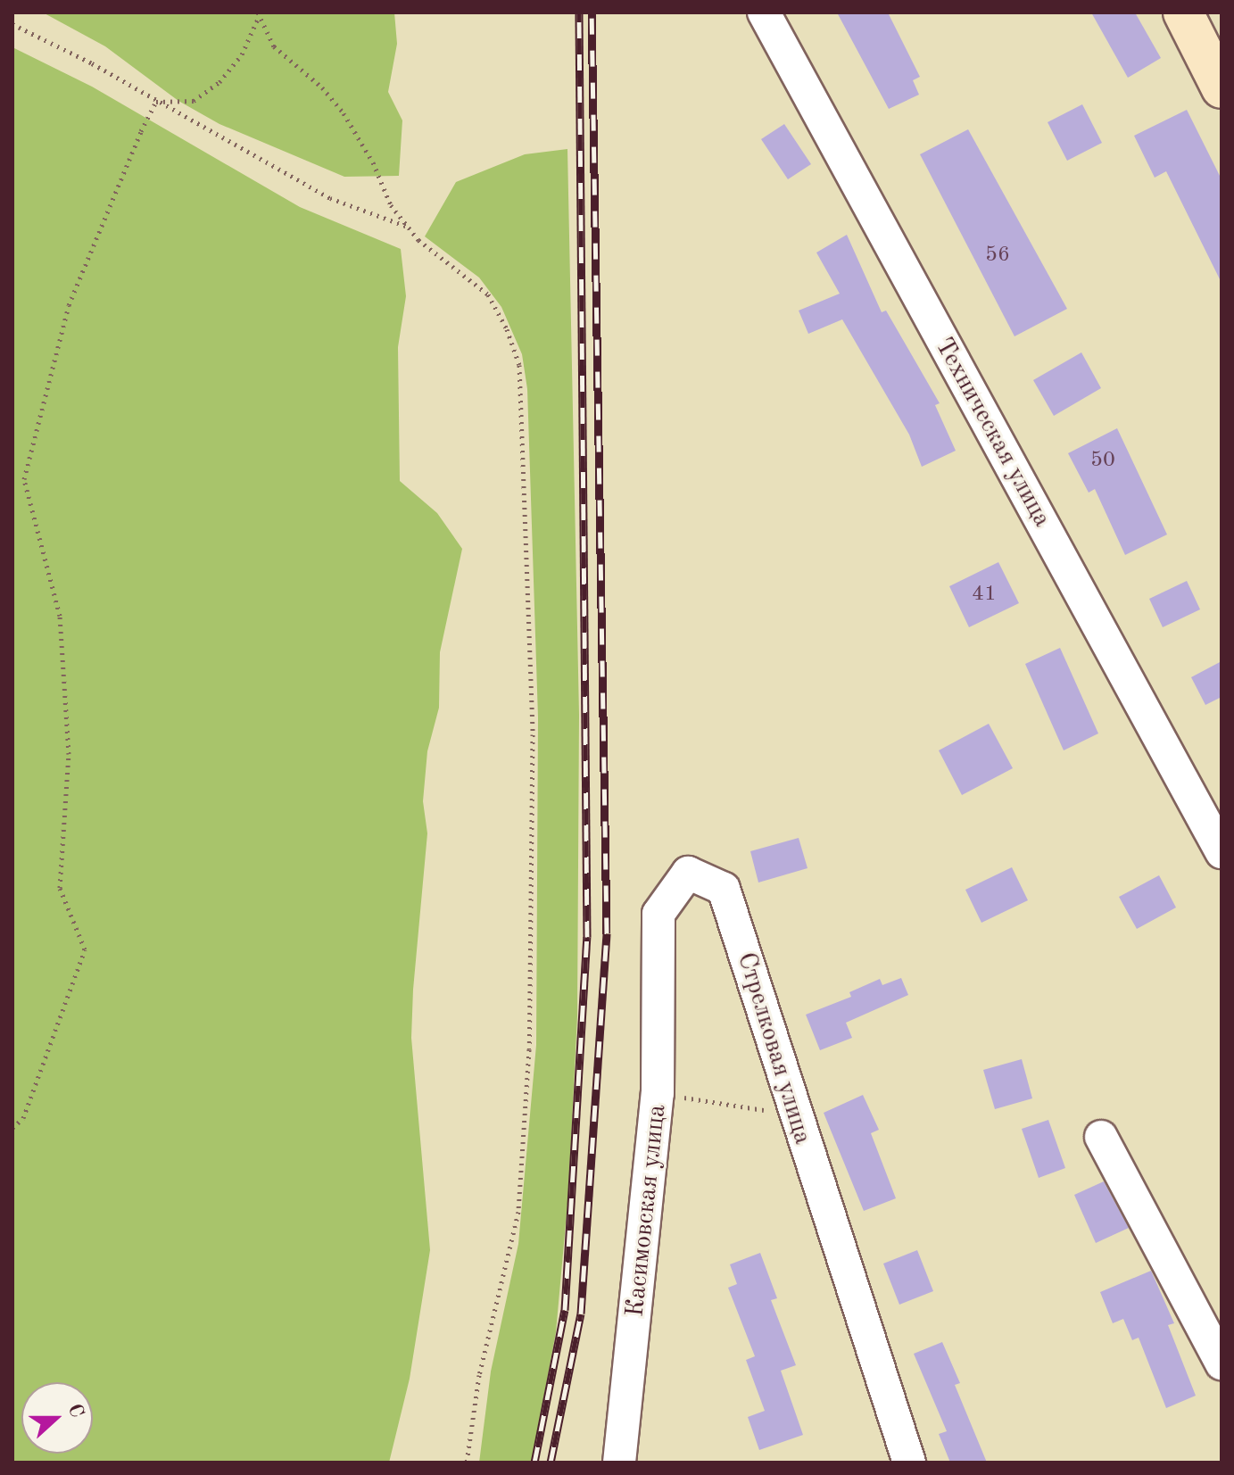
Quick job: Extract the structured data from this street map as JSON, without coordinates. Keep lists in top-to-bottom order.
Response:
{
  "streets": {
    "street": ["Техническая улица", "Стрелковая улица", "Касимовская улица"]
  },
  "crossings": [
    ["Стрелковая улица", "Касимовская улица"]
  ],
  "house_numbers": ["56", "50", "41"],
  "north": "right"
}
